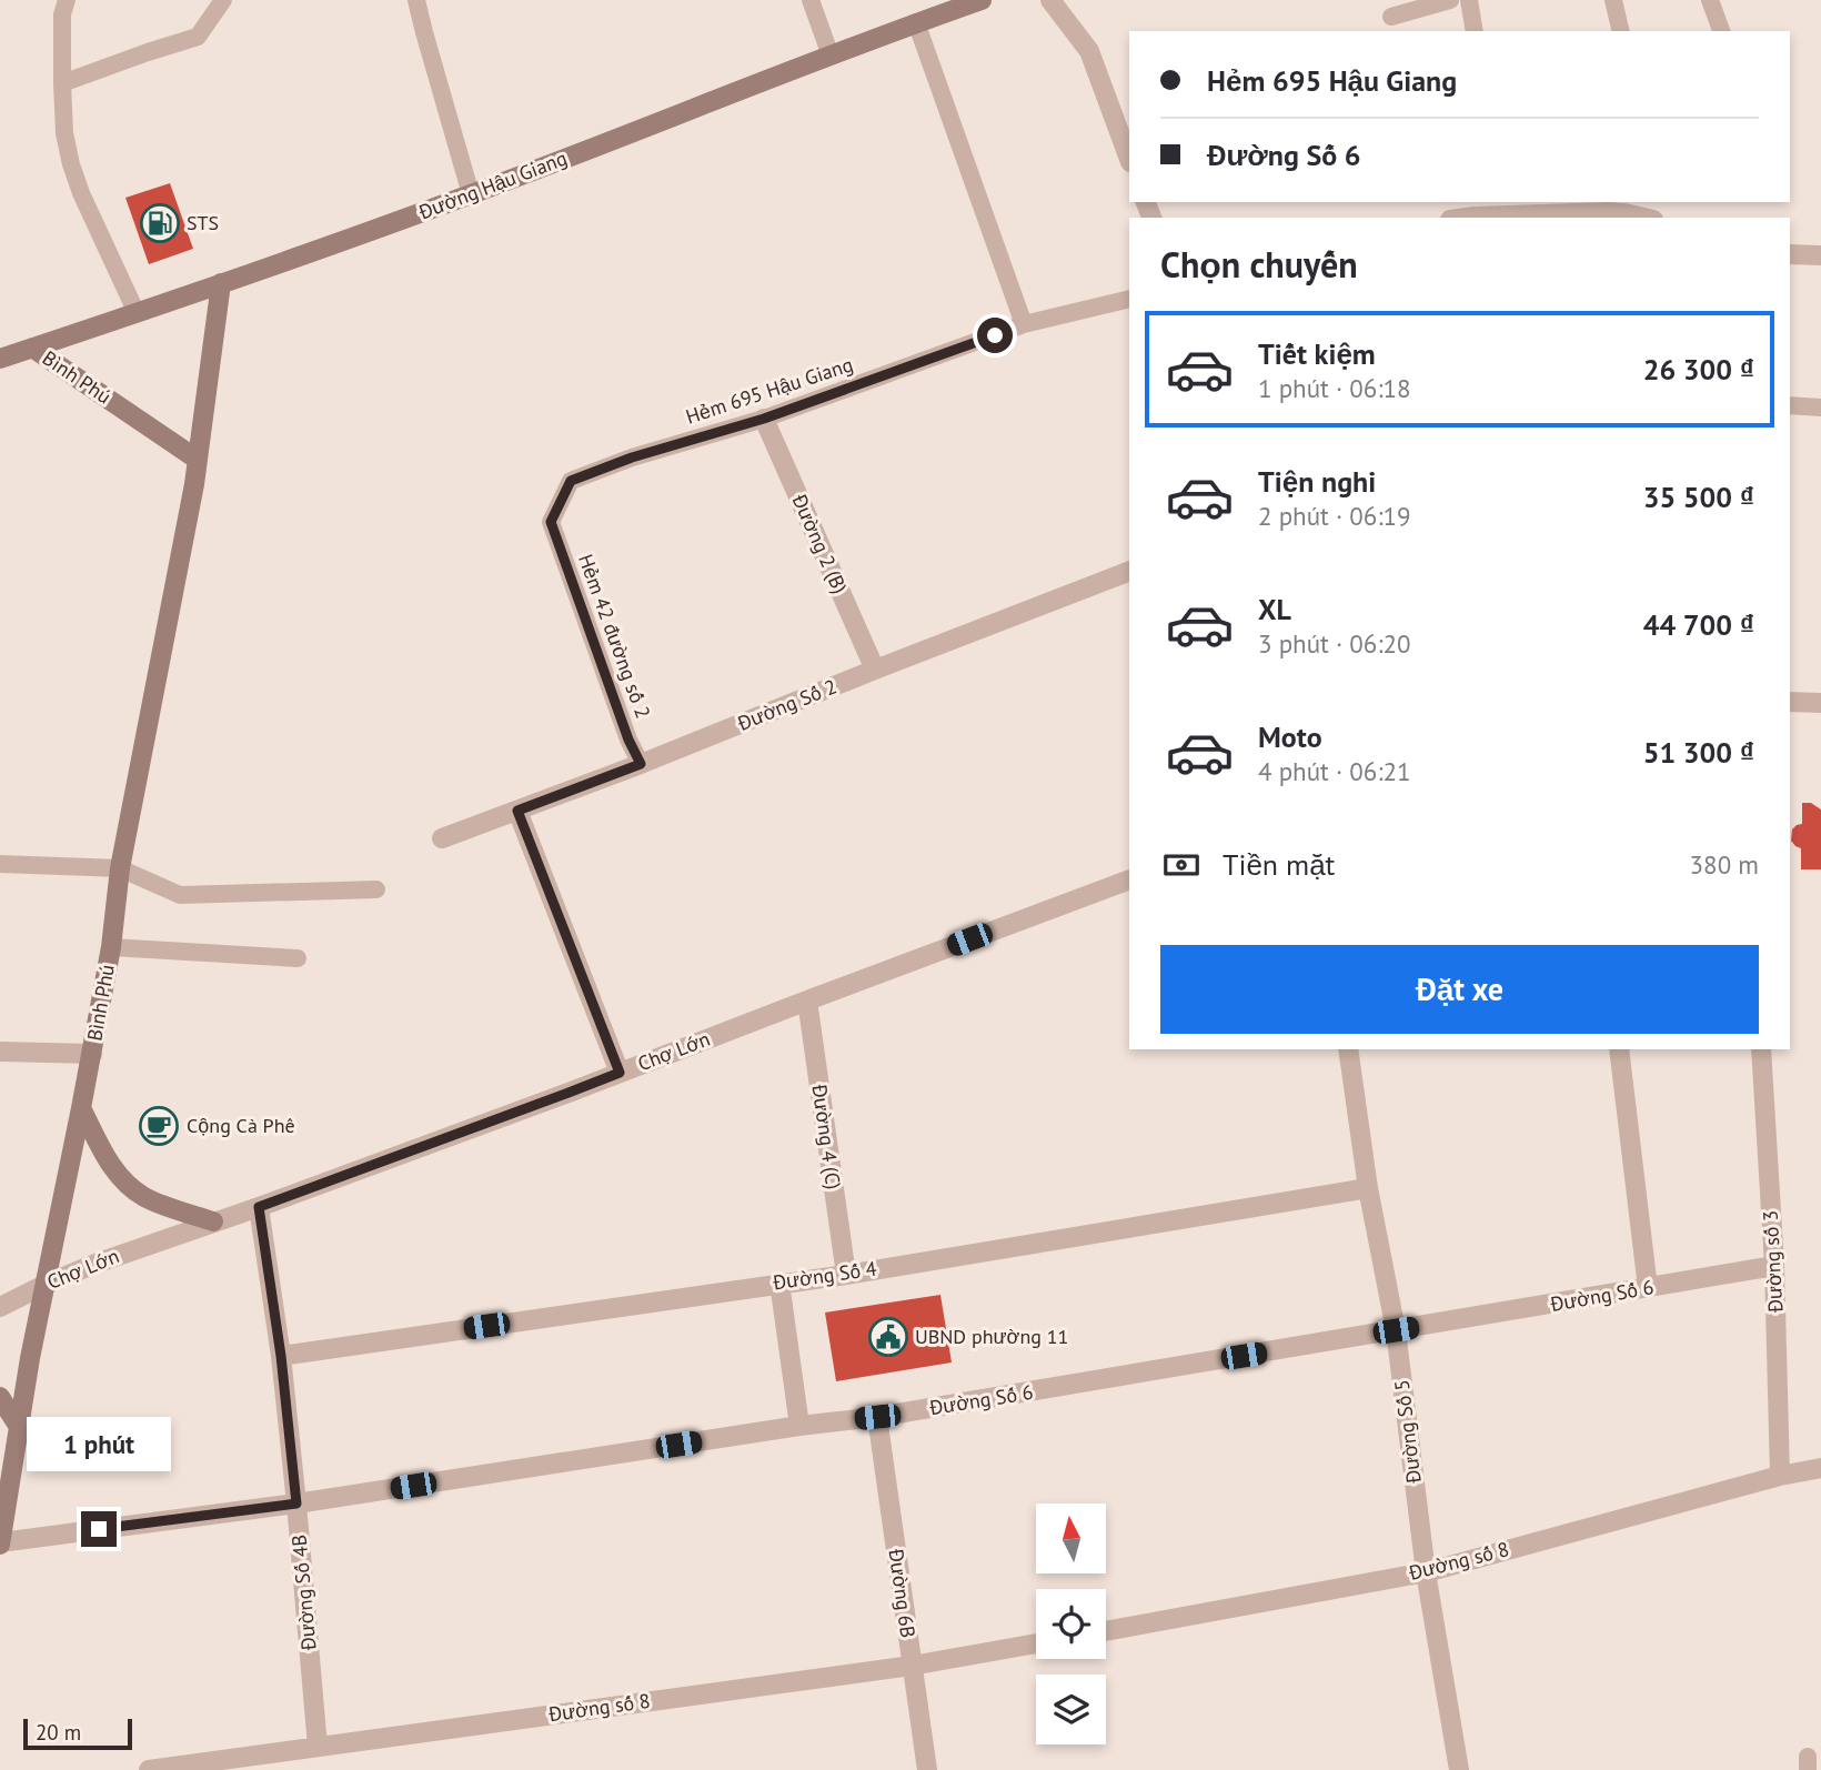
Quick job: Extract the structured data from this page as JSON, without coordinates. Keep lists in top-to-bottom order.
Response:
{
  "streets": {
    "street": [
      "Đường Hậu Giang",
      "Bình Phú",
      "Đường 2 (B)",
      "Đường Số 2",
      "Chợ Lớn",
      "Đường 4 (C)",
      "Đường số 3",
      "Đường Số 4",
      "Đường Số 6",
      "Đường Số 5",
      "Đường số 8",
      "Đường Số 4B",
      "Đường 6B"
    ],
    "lane": ["Hẻm 695 Hậu Giang", "Hẻm 42 đường số 2"]
  },
  "crossings": [
    ["Đường Hậu Giang", "Bình Phú"],
    ["Bình Phú", "Chợ Lớn"],
    ["Bình Phú", "Đường Số 6"],
    ["Hẻm 695 Hậu Giang", "Đường 2 (B)"],
    ["Hẻm 695 Hậu Giang", "Hẻm 42 đường số 2"],
    ["Đường 2 (B)", "Đường Số 2"],
    ["Hẻm 42 đường số 2", "Đường Số 2"],
    ["Chợ Lớn", "Đường 4 (C)"],
    ["Chợ Lớn", "Đường Số 4B"],
    ["Đường 4 (C)", "Đường Số 4"],
    ["Đường số 3", "Đường Số 6"],
    ["Đường số 3", "Đường số 8"],
    ["Đường Số 4", "Đường Số 5"],
    ["Đường Số 4", "Đường Số 4B"],
    ["Đường Số 6", "Đường Số 5"],
    ["Đường Số 6", "Đường Số 4B"],
    ["Đường Số 6", "Đường 6B"],
    ["Đường Số 5", "Đường số 8"],
    ["Đường số 8", "Đường Số 4B"],
    ["Đường số 8", "Đường 6B"]
  ],
  "places": {
    "fuel station": ["STS"],
    "cafe": ["Cộng Cà Phê"],
    "public building": ["UBND phường 11"]
  },
  "scale_bar": "20 m",
  "north": "top",
  "page": {
    "banner": ["Hẻm 695 Hậu Giang", "Đường Số 6"],
    "heading": "Chọn chuyến",
    "list": [
      {
        "name": "Tiết kiệm",
        "note": "1 phút · 06:18",
        "value": "26 300 ₫"
      },
      {
        "name": "Tiện nghi",
        "note": "2 phút · 06:19",
        "value": "35 500 ₫"
      },
      {
        "name": "XL",
        "note": "3 phút · 06:20",
        "value": "44 700 ₫"
      },
      {
        "name": "Moto",
        "note": "4 phút · 06:21",
        "value": "51 300 ₫"
      }
    ],
    "pay": ["Tiền mặt", "380 m"],
    "buttons": "Đặt xe",
    "bubble": "1 phút",
    "scale": "20 m"
  }
}
